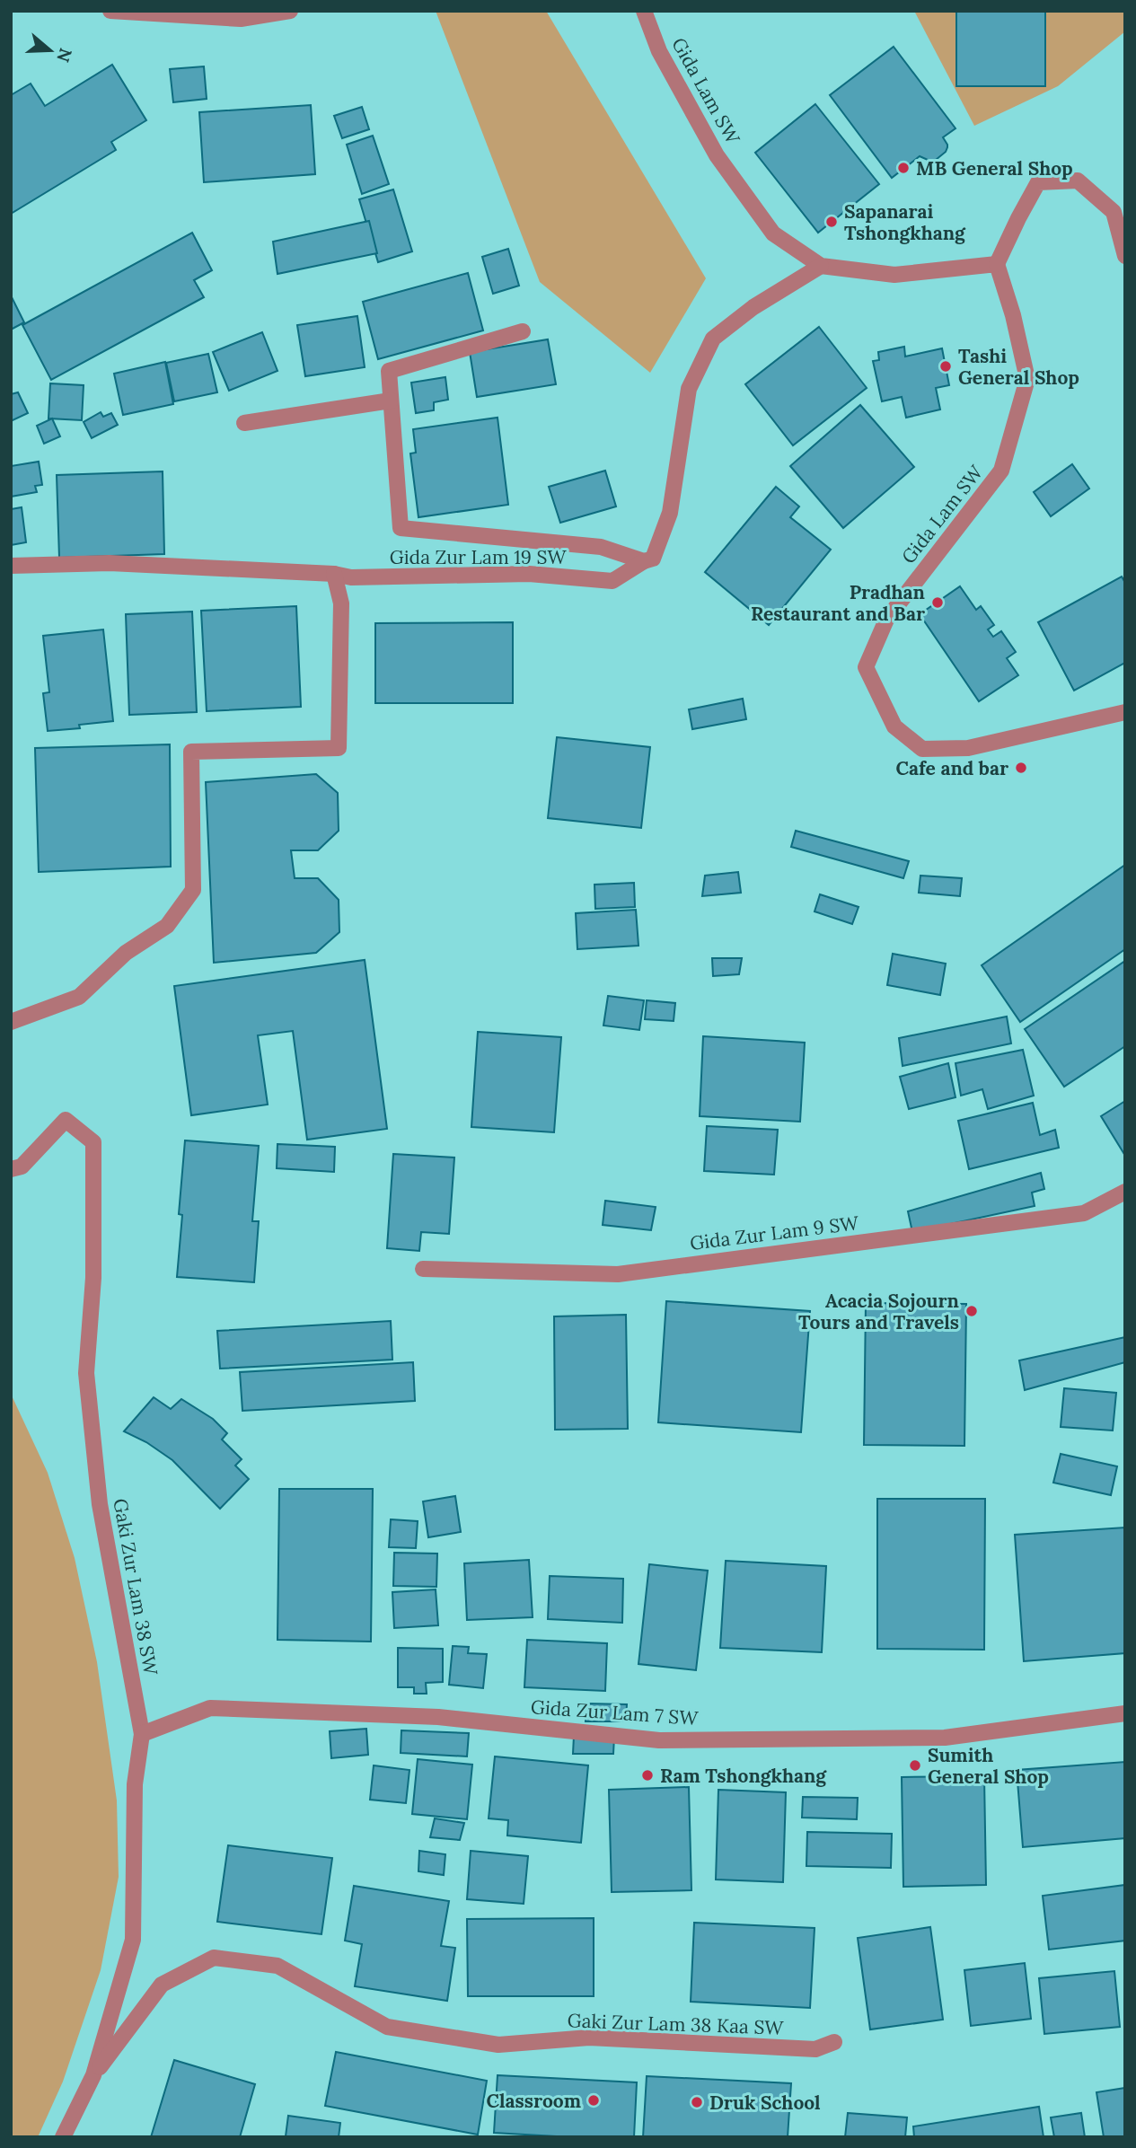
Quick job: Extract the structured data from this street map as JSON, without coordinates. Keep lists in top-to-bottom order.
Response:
{
  "streets": {
    "street": [
      "Gida Lam SW",
      "Gida Zur Lam 19 SW",
      "Gida Zur Lam 9 SW",
      "Gaki Zur Lam 38 SW",
      "Gida Zur Lam 7 SW",
      "Gaki Zur Lam 38 Kaa SW"
    ]
  },
  "crossings": [
    ["Gida Lam SW", "Gida Zur Lam 19 SW"],
    ["Gaki Zur Lam 38 SW", "Gida Zur Lam 7 SW"],
    ["Gaki Zur Lam 38 SW", "Gaki Zur Lam 38 Kaa SW"]
  ],
  "places": [
    "MB General Shop",
    "Sapanarai Tshongkhang",
    "Tashi General Shop",
    "Pradhan Restaurant and Bar",
    "Cafe and bar",
    "Acacia Sojourn Tours and Travels",
    "Sumith General Shop",
    "Ram Tshongkhang",
    "Classroom",
    "Druk School"
  ],
  "north": "right"
}
